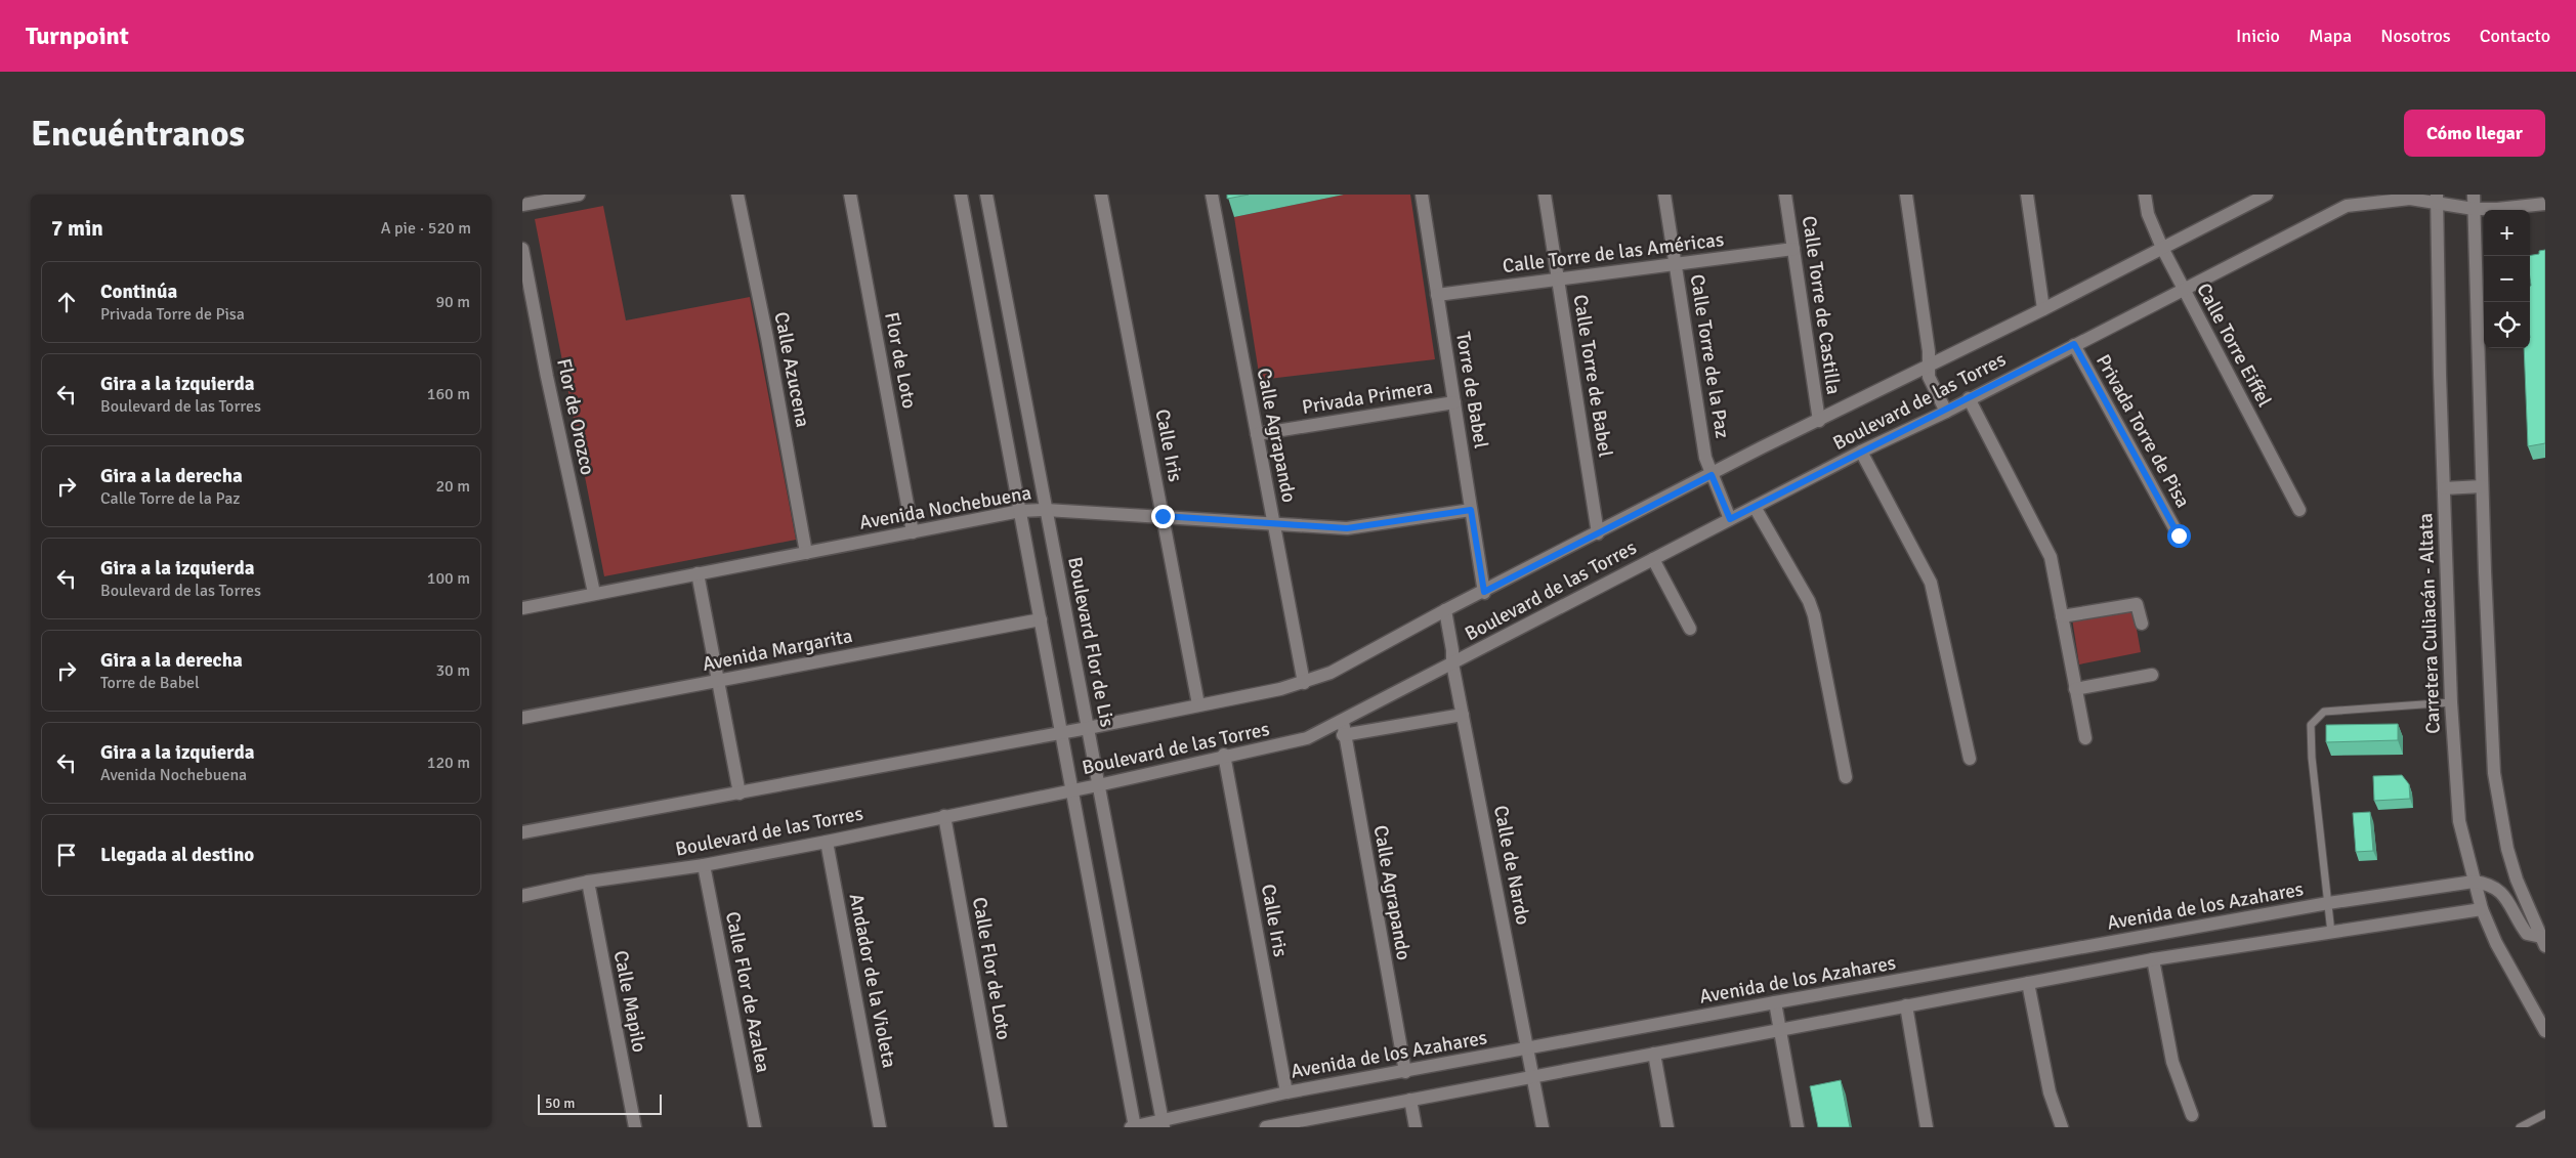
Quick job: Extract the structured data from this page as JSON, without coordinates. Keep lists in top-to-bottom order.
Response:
{
  "streets": {
    "street": [
      "Calle Torre de las Américas",
      "Calle Torre de Castilla",
      "Calle Torre Eiffel",
      "Calle Torre de la Paz",
      "Flor de Loto",
      "Calle Azucena",
      "Calle Torre de Babel",
      "Torre de Babel",
      "Privada Primera",
      "Boulevard de las Torres",
      "Flor de Orozco",
      "Privada Torre de Pisa",
      "Calle Agrapando",
      "Calle Iris",
      "Avenida Nochebuena",
      "Carretera Culiacán - Altata",
      "Boulevard Flor de Lis",
      "Avenida Margarita",
      "Calle de Nardo",
      "Avenida de los Azahares",
      "Calle Flor de Loto",
      "Andador de la Violeta",
      "Calle Flor de Azalea",
      "Calle Mapilo"
    ]
  },
  "crossings": [
    ["Calle Torre de las Américas", "Calle Torre de Castilla"],
    ["Calle Torre de las Américas", "Calle Torre de la Paz"],
    ["Calle Torre de las Américas", "Calle Torre de Babel"],
    ["Calle Torre de las Américas", "Torre de Babel"],
    ["Calle Torre de Castilla", "Boulevard de las Torres"],
    ["Calle Torre Eiffel", "Boulevard de las Torres"],
    ["Calle Torre de la Paz", "Boulevard de las Torres"],
    ["Flor de Loto", "Avenida Nochebuena"],
    ["Calle Azucena", "Avenida Nochebuena"],
    ["Calle Torre de Babel", "Boulevard de las Torres"],
    ["Torre de Babel", "Privada Primera"],
    ["Torre de Babel", "Boulevard de las Torres"],
    ["Torre de Babel", "Avenida Nochebuena"],
    ["Privada Primera", "Calle Agrapando"],
    ["Boulevard de las Torres", "Privada Torre de Pisa"],
    ["Boulevard de las Torres", "Calle Agrapando"],
    ["Boulevard de las Torres", "Calle Iris"],
    ["Boulevard de las Torres", "Carretera Culiacán - Altata"],
    ["Boulevard de las Torres", "Boulevard Flor de Lis"],
    ["Boulevard de las Torres", "Calle de Nardo"],
    ["Boulevard de las Torres", "Calle Flor de Loto"],
    ["Boulevard de las Torres", "Andador de la Violeta"],
    ["Boulevard de las Torres", "Calle Flor de Azalea"],
    ["Boulevard de las Torres", "Calle Mapilo"],
    ["Flor de Orozco", "Avenida Nochebuena"],
    ["Calle Agrapando", "Avenida Nochebuena"],
    ["Calle Agrapando", "Avenida de los Azahares"],
    ["Calle Iris", "Avenida Nochebuena"],
    ["Calle Iris", "Avenida de los Azahares"],
    ["Avenida Nochebuena", "Boulevard Flor de Lis"],
    ["Carretera Culiacán - Altata", "Avenida de los Azahares"],
    ["Boulevard Flor de Lis", "Avenida de los Azahares"],
    ["Calle de Nardo", "Avenida de los Azahares"]
  ],
  "scale_bar": "50 m",
  "page": {
    "header": "Turnpoint",
    "nav": [
      "Inicio",
      "Mapa",
      "Nosotros",
      "Contacto"
    ],
    "buttons": "Cómo llegar",
    "title": "Encuéntranos",
    "heading": ["7 min", "A pie · 520 m"],
    "map_buttons": ["+", "−"],
    "list": [
      ["Continúa", "Privada Torre de Pisa", "90 m"],
      ["Gira a la izquierda", "Boulevard de las Torres", "160 m"],
      ["Gira a la derecha", "Calle Torre de la Paz", "20 m"],
      ["Gira a la izquierda", "Boulevard de las Torres", "100 m"],
      ["Gira a la derecha", "Torre de Babel", "30 m"],
      ["Gira a la izquierda", "Avenida Nochebuena", "120 m"],
      "Llegada al destino"
    ],
    "scale": "50 m"
  }
}
